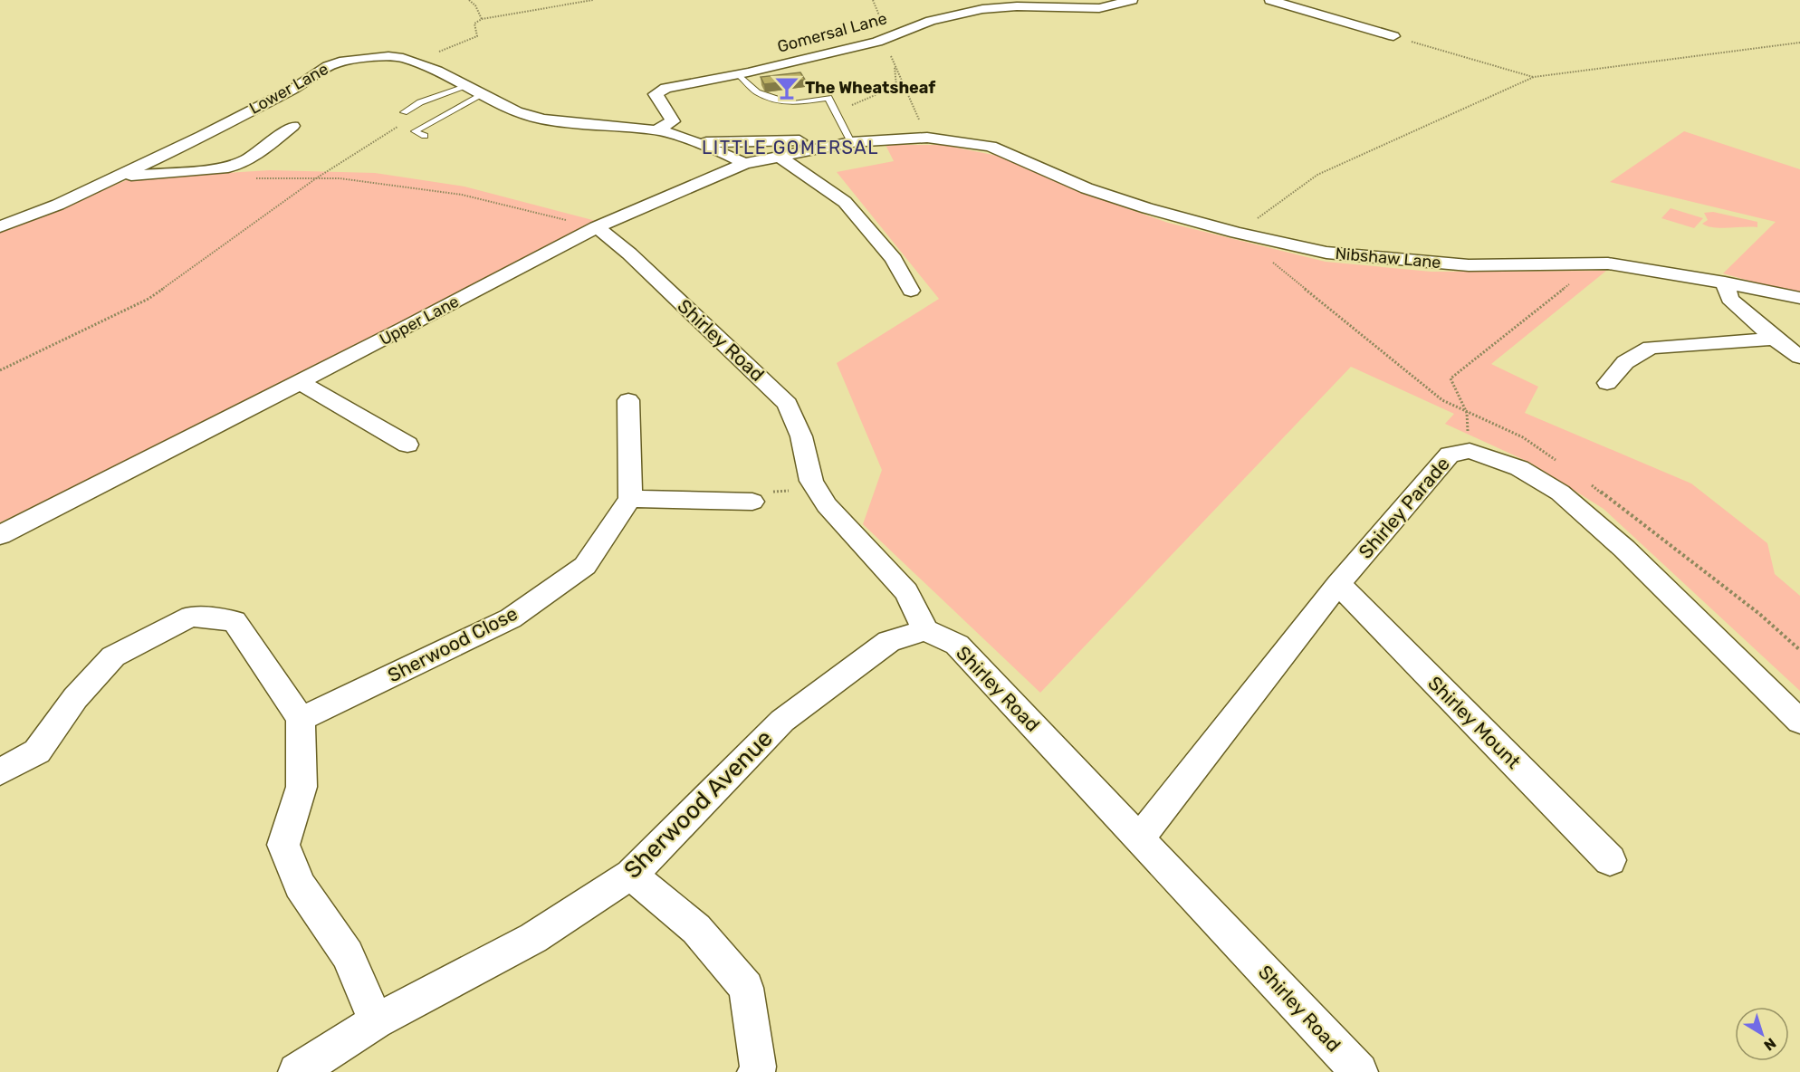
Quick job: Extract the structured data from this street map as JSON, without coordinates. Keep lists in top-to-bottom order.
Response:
{
  "streets": {
    "street": [
      "Gomersal Lane",
      "Lower Lane",
      "Nibshaw Lane",
      "Upper Lane",
      "Shirley Road",
      "Shirley Parade",
      "Sherwood Close",
      "Shirley Mount",
      "Sherwood Avenue"
    ]
  },
  "crossings": [
    ["Gomersal Lane", "Lower Lane"],
    ["Lower Lane", "Upper Lane"],
    ["Nibshaw Lane", "Upper Lane"],
    ["Upper Lane", "Shirley Road"],
    ["Shirley Road", "Shirley Parade"],
    ["Shirley Road", "Sherwood Avenue"],
    ["Shirley Parade", "Shirley Mount"]
  ],
  "districts": ["LITTLE GOMERSAL"],
  "places": {
    "bar": ["The Wheatsheaf"]
  },
  "north": "bottom right"
}
